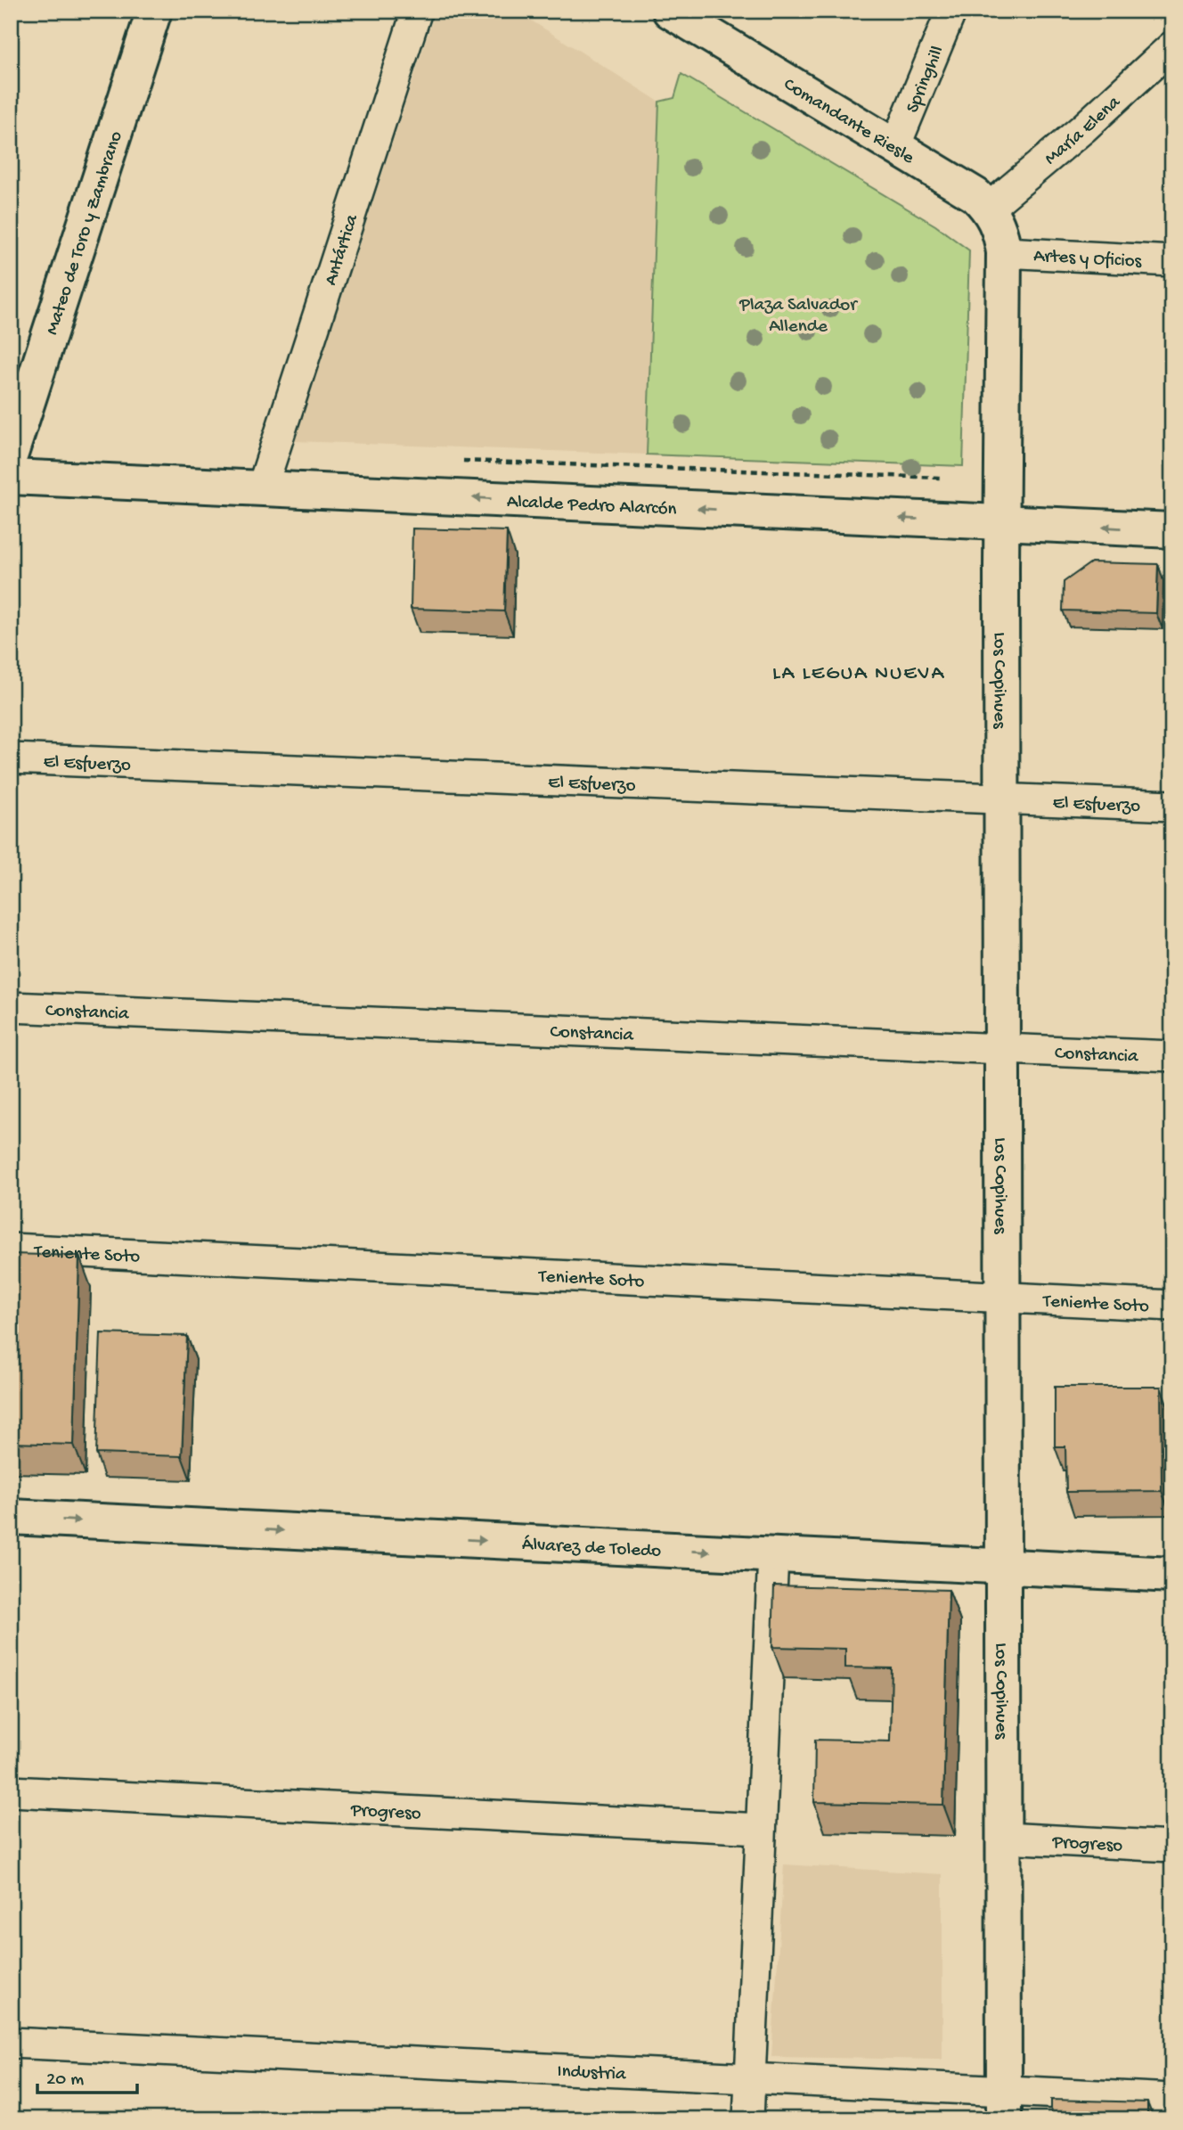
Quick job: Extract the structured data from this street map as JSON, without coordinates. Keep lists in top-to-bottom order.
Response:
{
  "streets": {
    "street": [
      "Springhill",
      "Comandante Riesle",
      "María Elena",
      "Mateo de Toro y Zambrano",
      "Antártica",
      "Artes y Oficios",
      "Alcalde Pedro Alarcón",
      "Los Copihues",
      "El Esfuerzo",
      "Constancia",
      "Teniente Soto",
      "Álvarez de Toledo",
      "Progreso",
      "Industria"
    ]
  },
  "crossings": [
    ["Springhill", "Comandante Riesle"],
    ["Comandante Riesle", "María Elena"],
    ["Comandante Riesle", "Artes y Oficios"],
    ["Comandante Riesle", "Los Copihues"],
    ["Antártica", "Alcalde Pedro Alarcón"],
    ["Artes y Oficios", "Los Copihues"],
    ["Alcalde Pedro Alarcón", "Los Copihues"],
    ["Los Copihues", "El Esfuerzo"],
    ["Los Copihues", "Constancia"],
    ["Los Copihues", "Teniente Soto"],
    ["Los Copihues", "Álvarez de Toledo"],
    ["Los Copihues", "Progreso"],
    ["Los Copihues", "Industria"]
  ],
  "one_way": ["Alcalde Pedro Alarcón", "Álvarez de Toledo"],
  "districts": ["LA LEGUA NUEVA"],
  "parks": ["Plaza Salvador Allende"],
  "scale_bar": "20 m"
}
